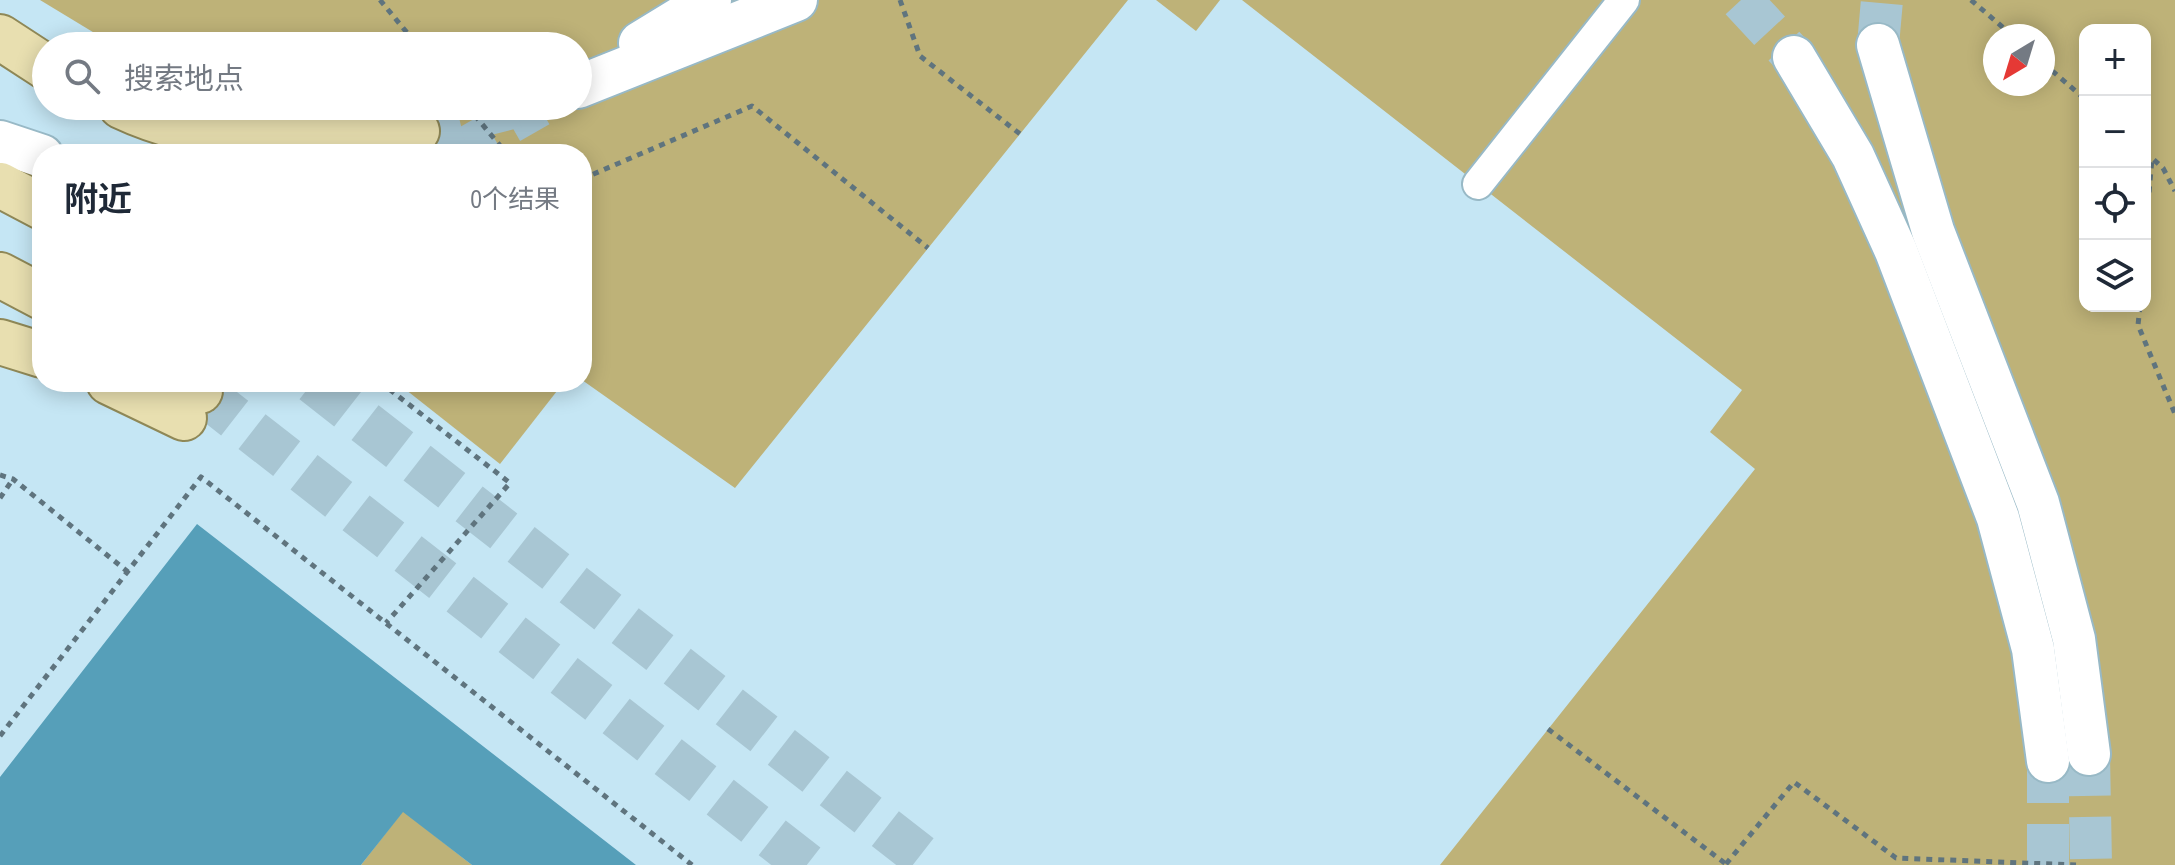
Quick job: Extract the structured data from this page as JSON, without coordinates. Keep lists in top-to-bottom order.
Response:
{
  "north": "bottom left",
  "page": {
    "map_buttons": ["+", "−"],
    "search": "搜索地点",
    "heading": ["附近", "0个结果"]
  }
}
